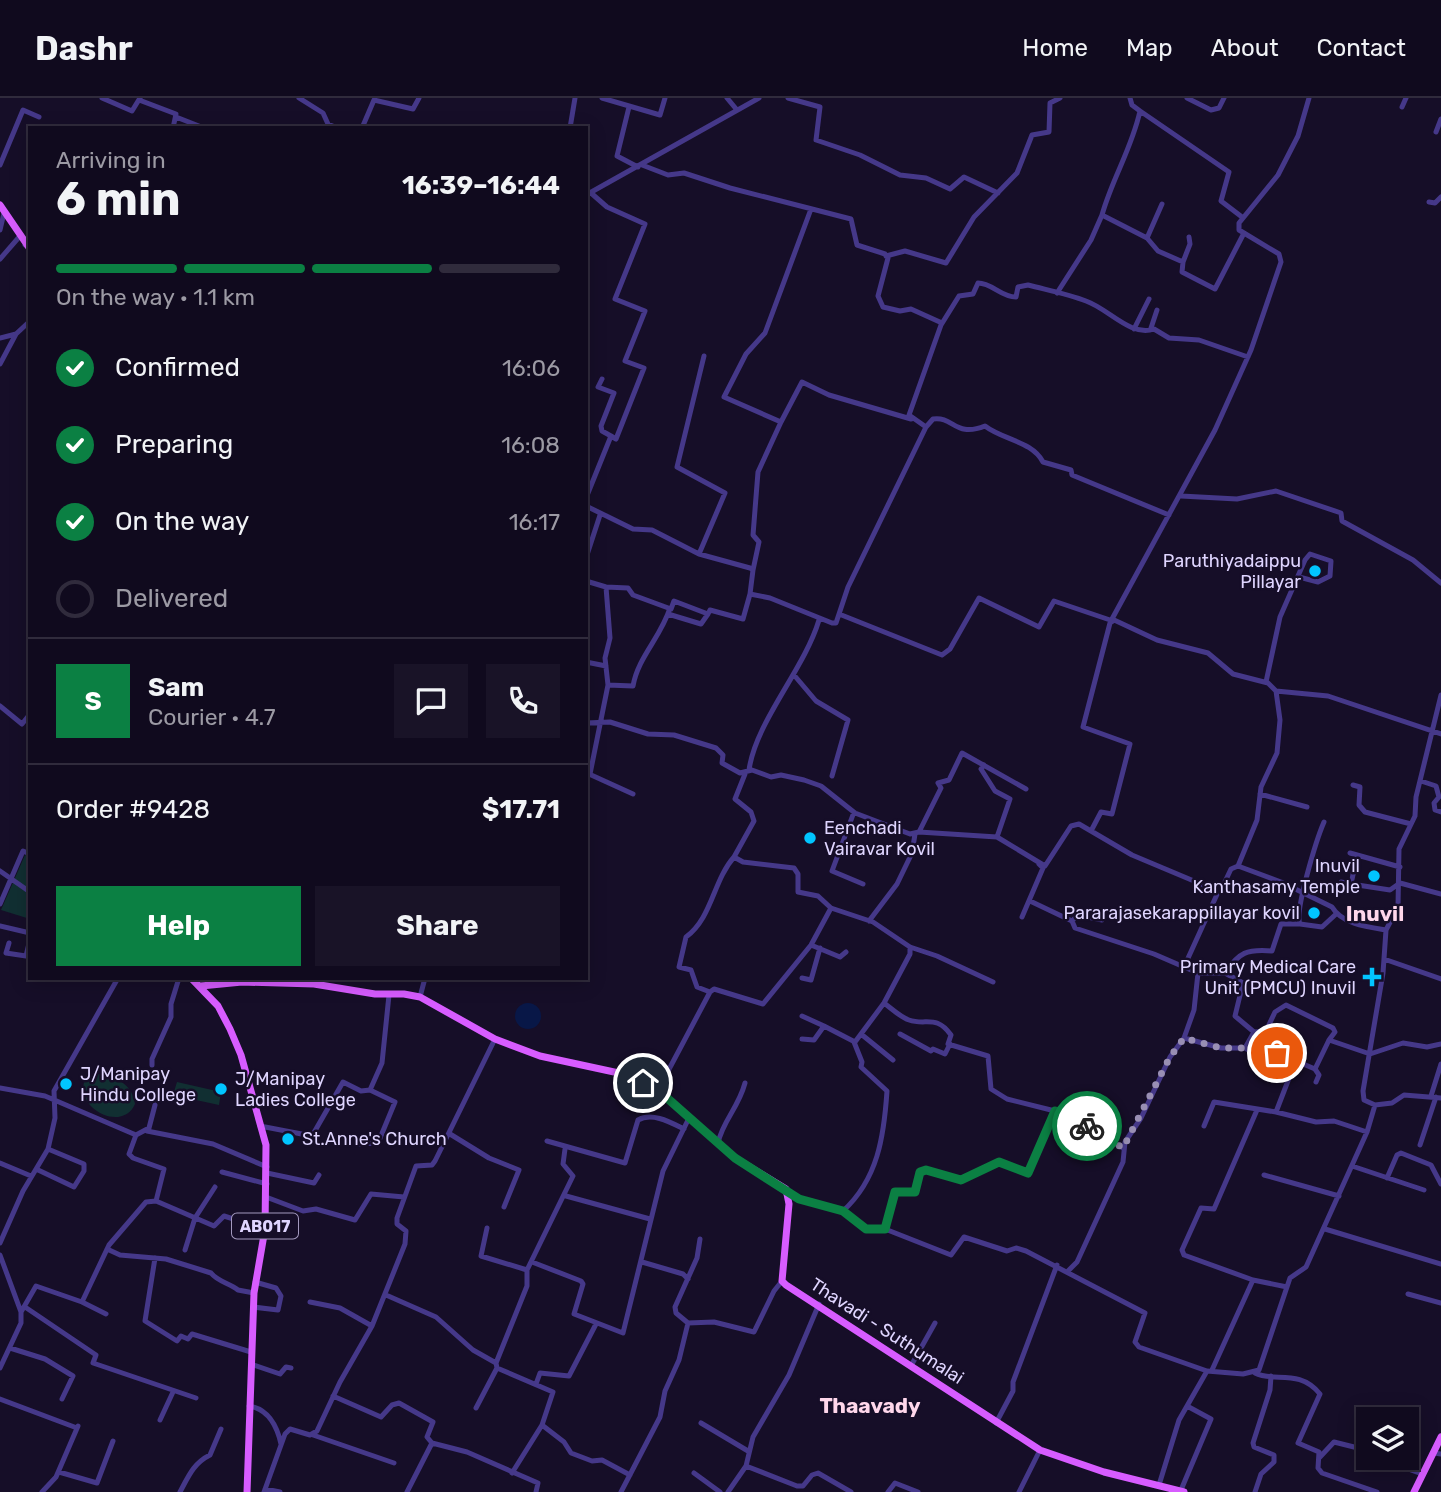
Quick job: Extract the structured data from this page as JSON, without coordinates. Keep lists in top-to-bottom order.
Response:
{
  "streets": {
    "main road": ["AB017", "Thavadi - Suthumalai"]
  },
  "districts": ["Inuvil", "Thaavady"],
  "places": {
    "other": [
      "Paruthiyadaippu Pillayar",
      "Eenchadi Vairavar Kovil",
      "Inuvil Kanthasamy Temple",
      "Pararajasekarappillayar kovil",
      "J/Manipay Hindu College",
      "J/Manipay Ladies College",
      "St.Anne's Church"
    ],
    "health": ["Primary Medical Care Unit (PMCU) Inuvil"]
  },
  "page": {
    "header": "Dashr",
    "nav": [
      "Home",
      "Map",
      "About",
      "Contact"
    ],
    "heading": ["6 min", "Arriving in", "16:39–16:44"],
    "panel": [
      "Sam",
      "Courier · 4.7",
      "Order #9428",
      "$17.71"
    ],
    "bar": "On the way · 1.1 km",
    "list": [
      ["Confirmed", "16:06"],
      ["Preparing", "16:08"],
      ["On the way", "16:17"],
      "Delivered"
    ],
    "round": "S",
    "buttons": ["Help", "Share"]
  }
}
